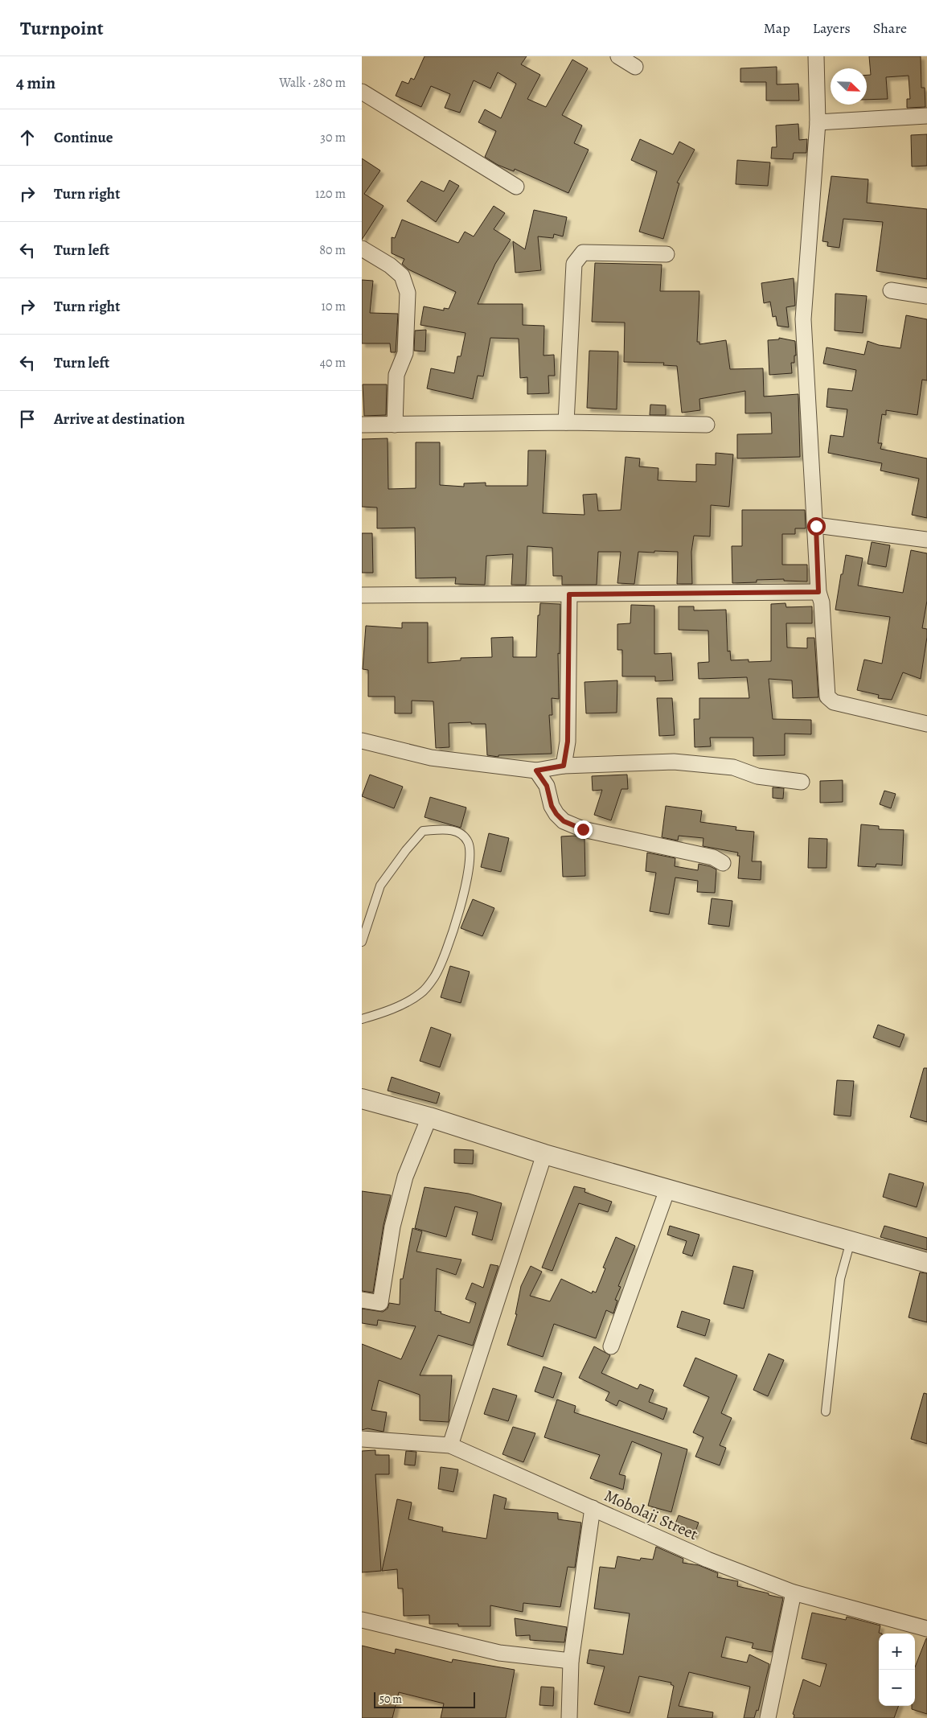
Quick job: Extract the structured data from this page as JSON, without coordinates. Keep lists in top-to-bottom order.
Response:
{
  "streets": {
    "street": ["Mobolaji Street"]
  },
  "scale_bar": "50 m",
  "north": "bottom right",
  "page": {
    "header": "Turnpoint",
    "nav": ["Map", "Layers", "Share"],
    "heading": ["4 min", "Walk · 280 m"],
    "list": [
      ["Continue", "30 m"],
      ["Turn right", "120 m"],
      ["Turn left", "80 m"],
      ["Turn right", "10 m"],
      ["Turn left", "40 m"],
      "Arrive at destination"
    ],
    "map_buttons": ["+", "−"],
    "scale": "50 m"
  }
}
